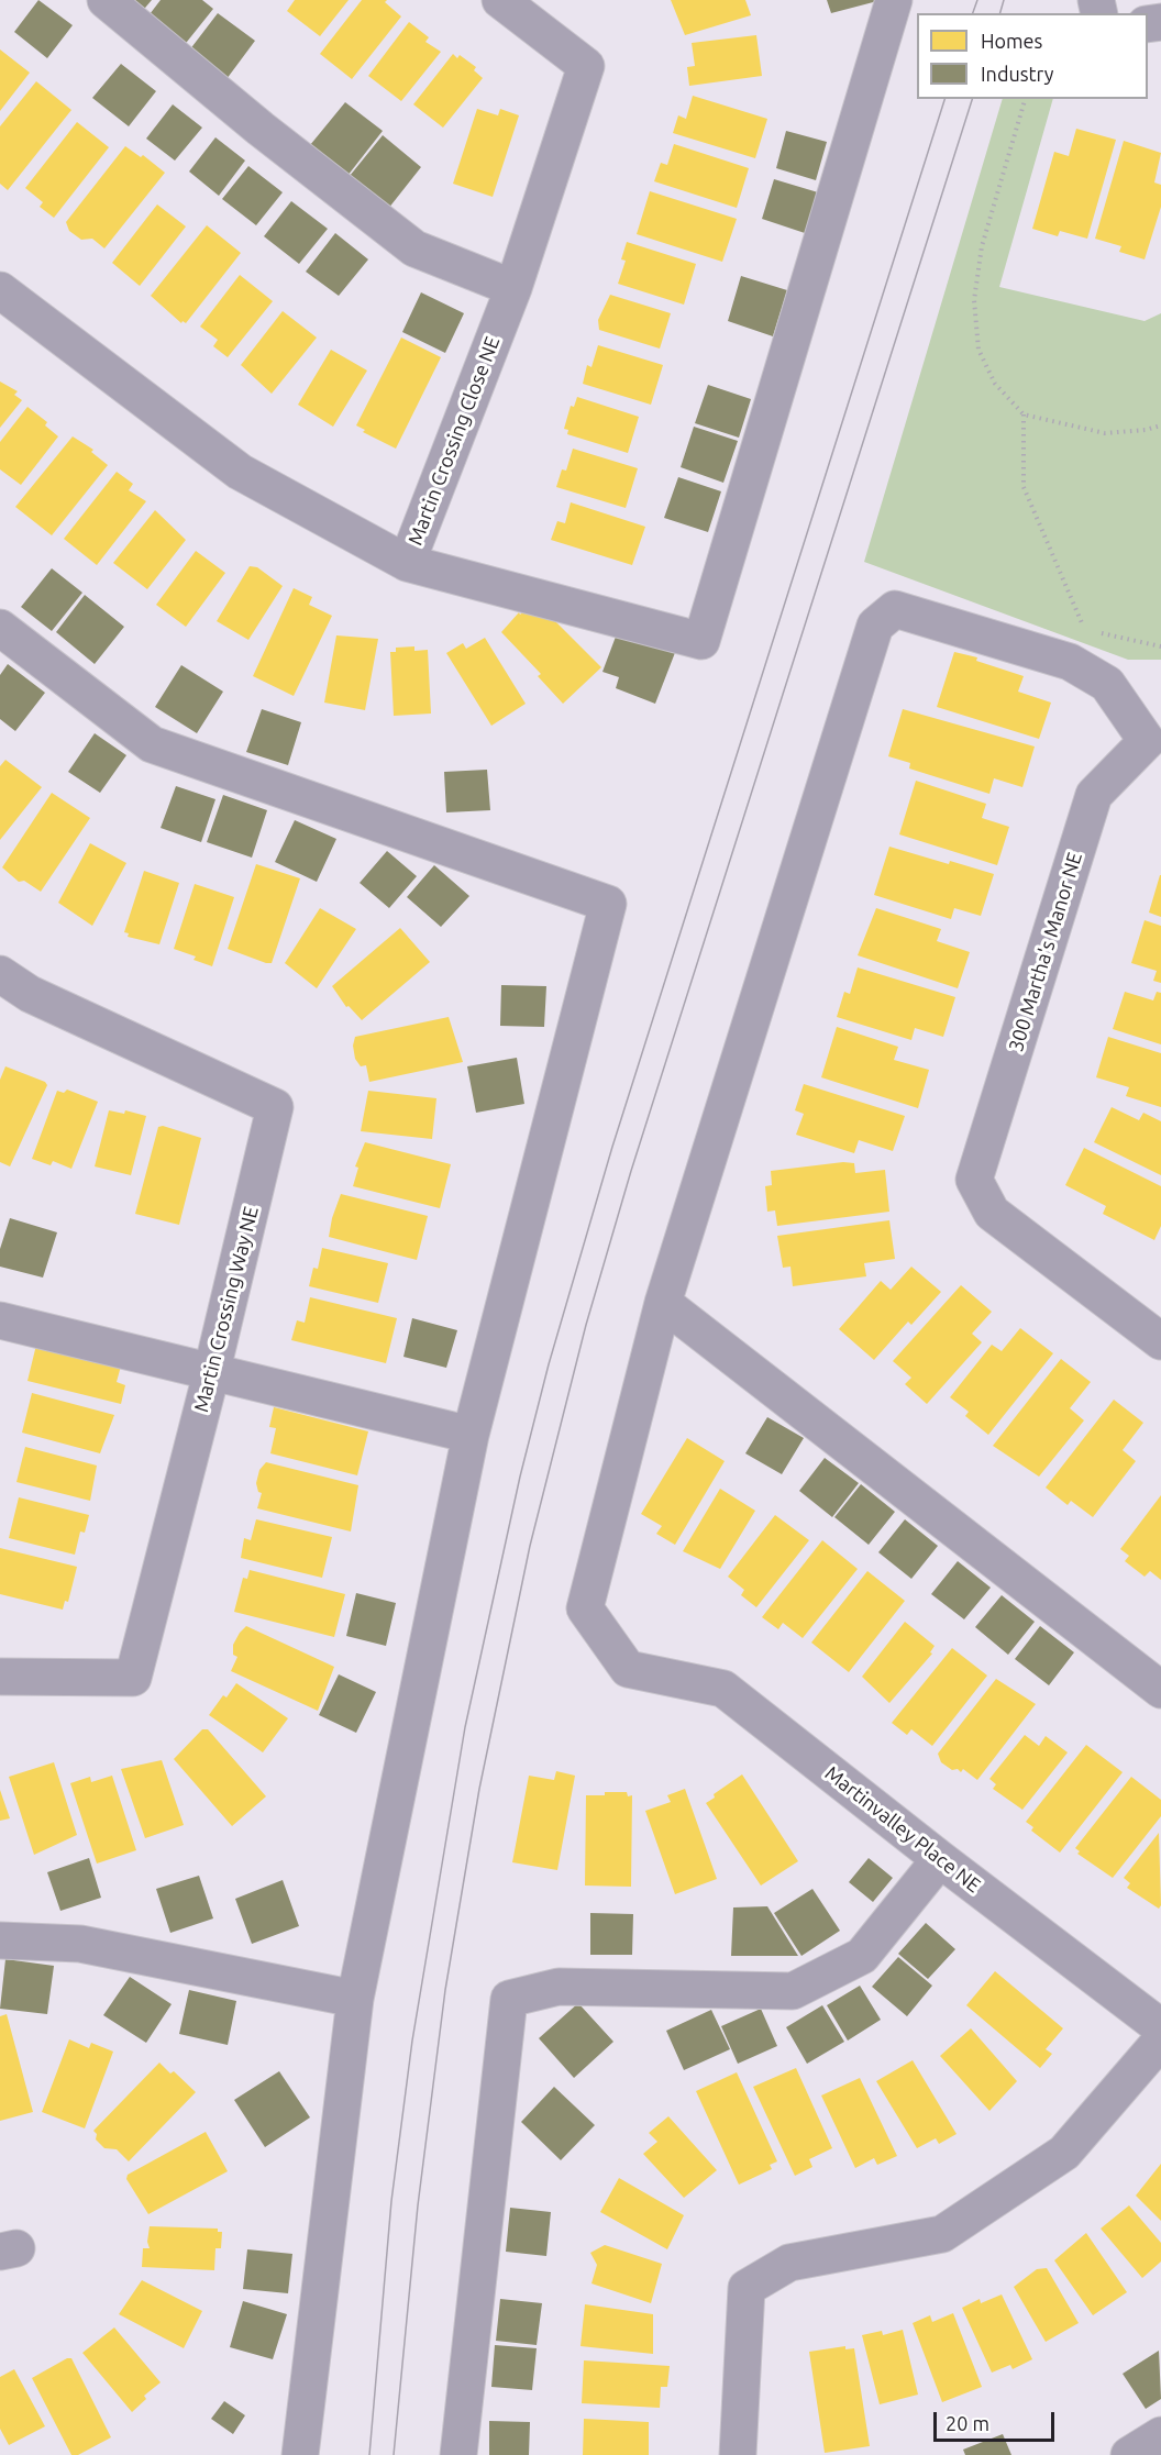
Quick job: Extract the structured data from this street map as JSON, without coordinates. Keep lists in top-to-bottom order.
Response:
{
  "streets": {
    "street": [
      "Martin Crossing Close NE",
      "300 Martha's Manor NE",
      "Martin Crossing Way NE",
      "Martinvalley Place NE"
    ]
  },
  "legend": ["Homes", "Industry"],
  "scale_bar": "20 m"
}
